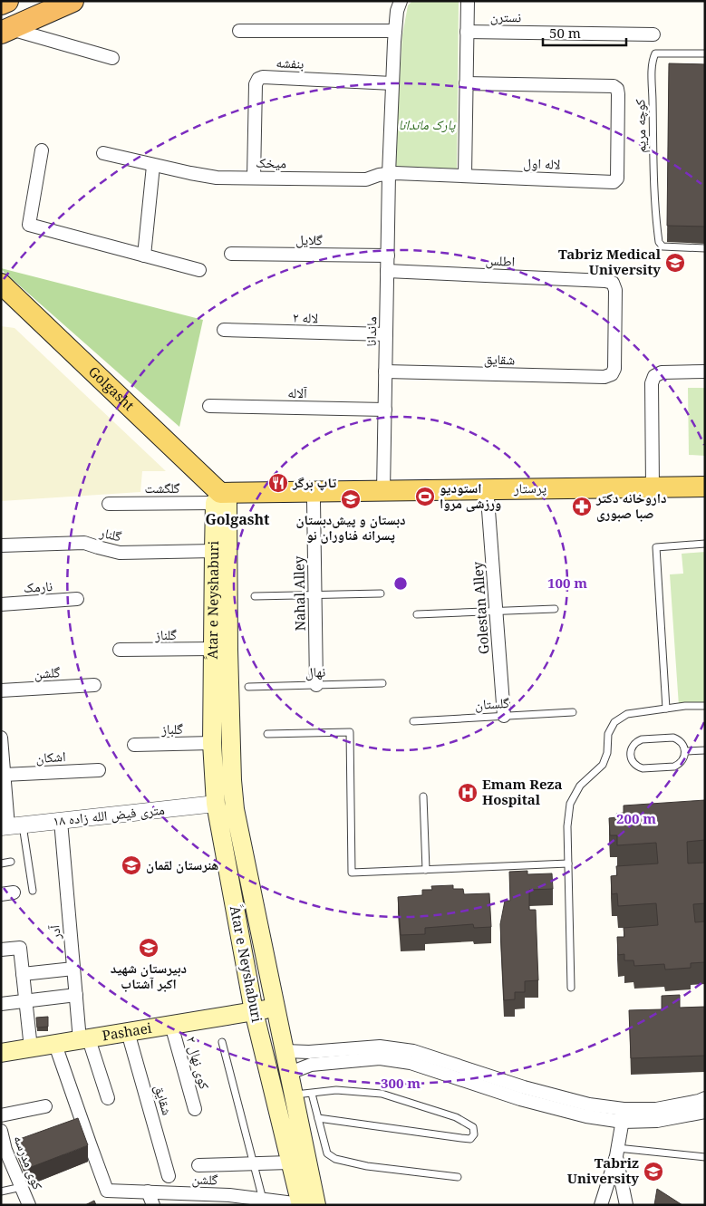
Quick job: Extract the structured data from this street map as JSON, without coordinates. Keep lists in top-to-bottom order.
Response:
{
  "streets": {
    "main road": [
      "Golgasht",
      "پرستار",
      "ََAtar e Neyshaburi",
      "Pashaei"
    ],
    "street": [
      "نسترن",
      "بنفشه",
      "میخک",
      "لاله اول",
      "گلایل",
      "اطلس",
      "لاله ۲",
      "ماندانا",
      "شقایق",
      "آلاله",
      "گلگشت",
      "گلنار",
      "نارمک",
      "Nahal Alley",
      "Golestan Alley",
      "گلناز",
      "گلشن",
      "گلباز",
      "اشکان",
      "۱۸ متری فیض الله زاده",
      "آدر",
      "کوی نهال ۲",
      "کوی مدرسه"
    ],
    "lane": ["کوچه مریم", "نهال", "گلستان"]
  },
  "crossings": [
    ["بنفشه", "میخک"],
    ["بنفشه", "ماندانا"],
    ["میخک", "ماندانا"],
    ["گلایل", "ماندانا"],
    ["اطلس", "ماندانا"],
    ["اطلس", "شقایق"],
    ["لاله ۲", "ماندانا"],
    ["ماندانا", "شقایق"],
    ["ماندانا", "آلاله"],
    ["ماندانا", "پرستار"],
    ["شقایق", "Pashaei"],
    ["Golgasht", "گلگشت"],
    ["Golgasht", "پرستار"],
    ["Golgasht", "ََAtar e Neyshaburi"],
    ["گلگشت", "پرستار"],
    ["گلگشت", "ََAtar e Neyshaburi"],
    ["پرستار", "Nahal Alley"],
    ["پرستار", "ََAtar e Neyshaburi"],
    ["پرستار", "Golestan Alley"],
    ["گلنار", "ََAtar e Neyshaburi"],
    ["Nahal Alley", "نهال"],
    ["ََAtar e Neyshaburi", "گلناز"],
    ["ََAtar e Neyshaburi", "گلشن"],
    ["ََAtar e Neyshaburi", "گلباز"],
    ["ََAtar e Neyshaburi", "۱۸ متری فیض الله زاده"],
    ["ََAtar e Neyshaburi", "Pashaei"],
    ["Golestan Alley", "گلستان"],
    ["گلشن", "Pashaei"],
    ["۱۸ متری فیض الله زاده", "آدر"],
    ["آدر", "Pashaei"],
    ["Pashaei", "کوی نهال ۲"]
  ],
  "districts": ["Golgasht"],
  "parks": ["پارک ماندانا"],
  "places": {
    "school or university": [
      "Tabriz Medical University",
      "دبستان و پیش‌دبستان پسرانه فناوران نو",
      "هنرستان لقمان",
      "دبیرستان شهید اکبر آشتاب",
      "Tabriz University"
    ],
    "restaurant": ["تاپ برگر"],
    "sports": ["استودیو ورزشی مروا"],
    "pharmacy": ["داروخانه دکتر صبا صبوری"],
    "hospital": ["Emam Reza Hospital"]
  },
  "scale_bar": "50 m",
  "rings": ["100 m", "200 m", "300 m"]
}
